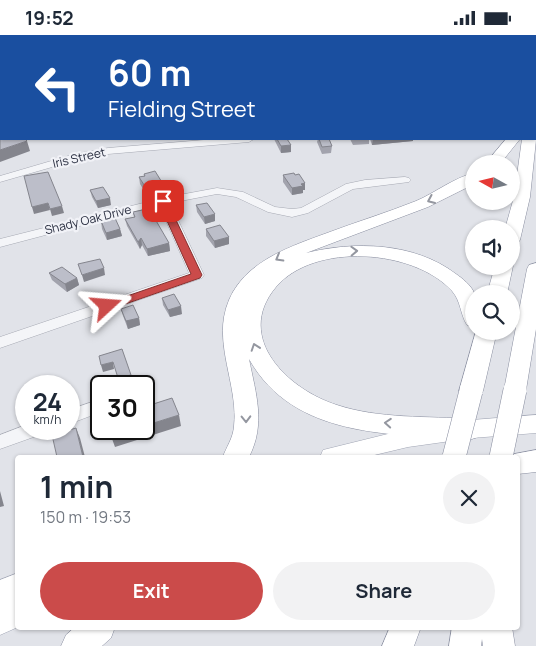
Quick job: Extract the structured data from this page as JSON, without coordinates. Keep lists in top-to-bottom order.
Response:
{
  "streets": {
    "street": ["Iris Street", "Shady Oak Drive"]
  },
  "north": "left",
  "page": {
    "status": "19:52",
    "turn": ["60 m", "Fielding Street"],
    "speed": "24 km/h",
    "limit": "30",
    "heading": ["1 min", "150 m · 19:53"],
    "buttons": ["Exit", "Share"]
  }
}
